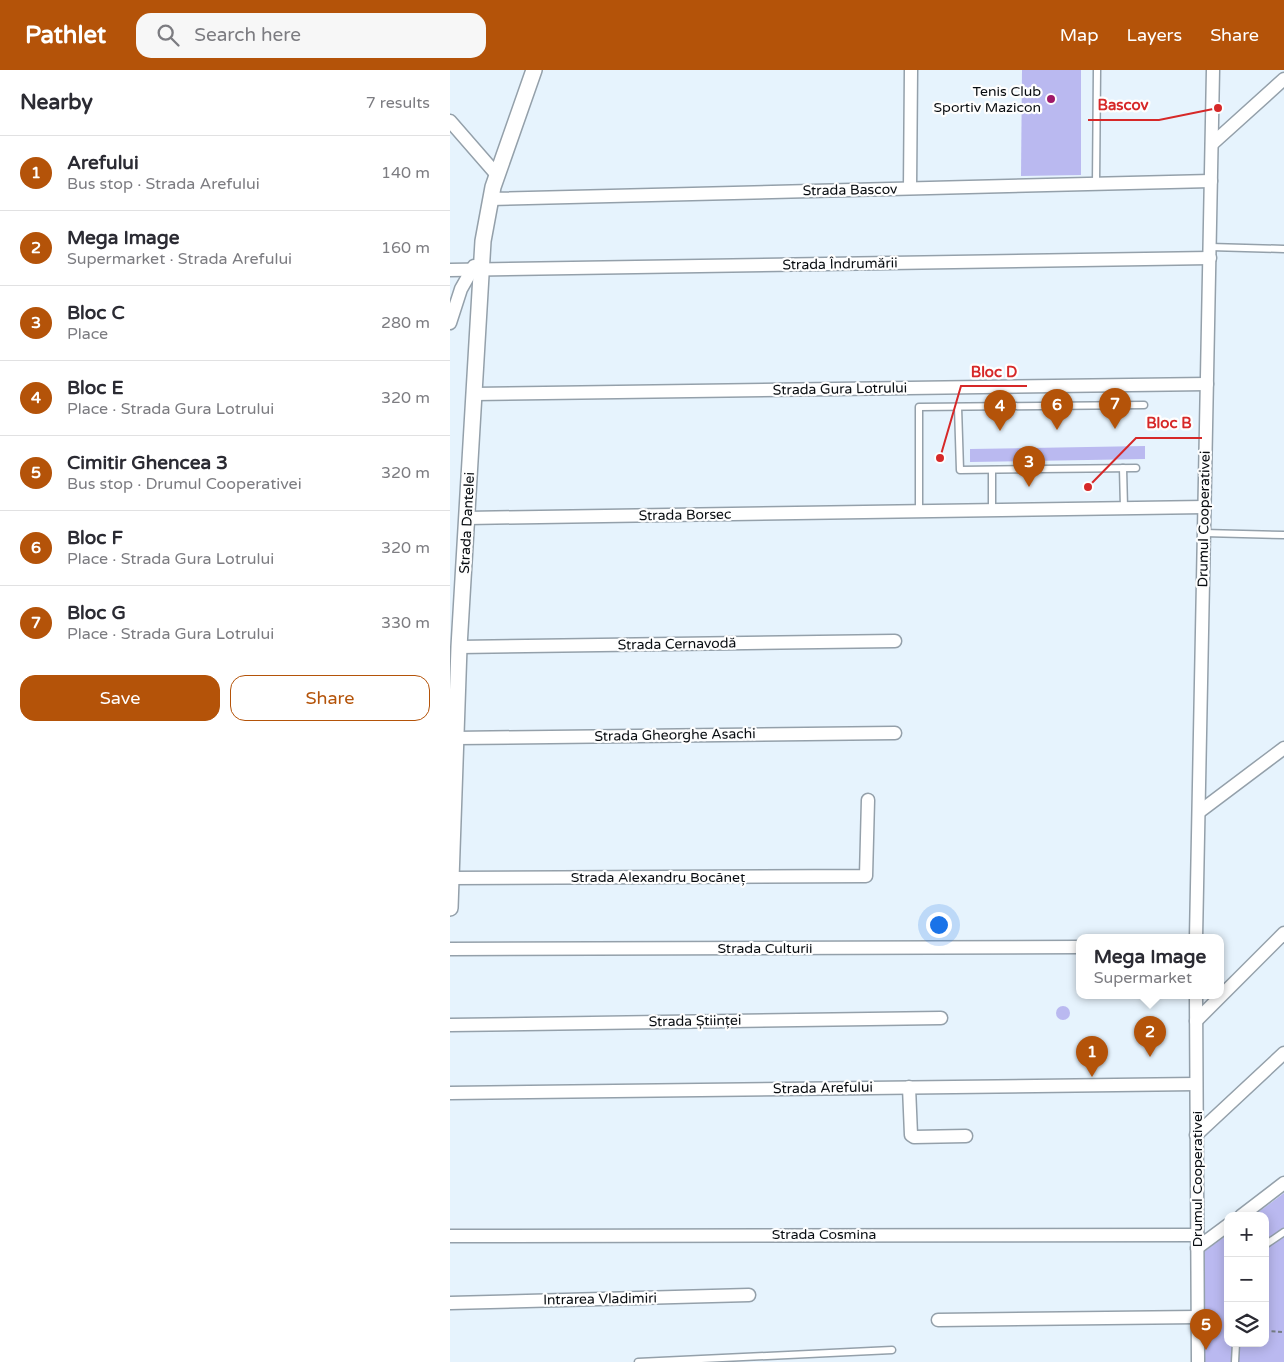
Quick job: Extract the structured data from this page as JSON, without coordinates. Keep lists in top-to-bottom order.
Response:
{
  "streets": {
    "street": [
      "Strada Bascov",
      "Strada Îndrumării",
      "Strada Gura Lotrului",
      "Strada Borsec",
      "Drumul Cooperativei",
      "Strada Dantelei",
      "Strada Cernavodă",
      "Strada Gheorghe Asachi",
      "Strada Alexandru Bocăneț",
      "Strada Culturii",
      "Strada Științei",
      "Strada Arefului",
      "Strada Cosmina",
      "Intrarea Vladimiri"
    ]
  },
  "crossings": [
    ["Strada Bascov", "Drumul Cooperativei"],
    ["Strada Bascov", "Strada Dantelei"],
    ["Strada Îndrumării", "Drumul Cooperativei"],
    ["Strada Îndrumării", "Strada Dantelei"],
    ["Strada Gura Lotrului", "Drumul Cooperativei"],
    ["Strada Gura Lotrului", "Strada Dantelei"],
    ["Strada Borsec", "Drumul Cooperativei"],
    ["Strada Borsec", "Strada Dantelei"],
    ["Drumul Cooperativei", "Strada Arefului"],
    ["Drumul Cooperativei", "Strada Cosmina"],
    ["Strada Dantelei", "Strada Cernavodă"],
    ["Strada Dantelei", "Strada Gheorghe Asachi"],
    ["Strada Dantelei", "Strada Alexandru Bocăneț"]
  ],
  "places": [
    "Tenis Club Sportiv Mazicon",
    "Bascov",
    "Bloc D",
    "Bloc B"
  ],
  "page": {
    "header": "Pathlet",
    "search": "Search here",
    "nav": ["Map", "Layers", "Share"],
    "heading": ["Nearby", "7 results"],
    "list": [
      {
        "mark": "1",
        "name": "Arefului",
        "note": "Bus stop · Strada Arefului",
        "value": "140 m"
      },
      {
        "mark": "2",
        "name": "Mega Image",
        "note": "Supermarket · Strada Arefului",
        "value": "160 m"
      },
      {
        "mark": "3",
        "name": "Bloc C",
        "note": "Place",
        "value": "280 m"
      },
      {
        "mark": "4",
        "name": "Bloc E",
        "note": "Place · Strada Gura Lotrului",
        "value": "320 m"
      },
      {
        "mark": "5",
        "name": "Cimitir Ghencea 3",
        "note": "Bus stop · Drumul Cooperativei",
        "value": "320 m"
      },
      {
        "mark": "6",
        "name": "Bloc F",
        "note": "Place · Strada Gura Lotrului",
        "value": "320 m"
      },
      {
        "mark": "7",
        "name": "Bloc G",
        "note": "Place · Strada Gura Lotrului",
        "value": "330 m"
      }
    ],
    "pins": [
      "7",
      "6",
      "4",
      "3",
      "2",
      "1",
      "5"
    ],
    "buttons": ["Save", "Share"],
    "popup": ["Mega Image", "Supermarket"],
    "map_buttons": ["+", "−"]
  }
}
